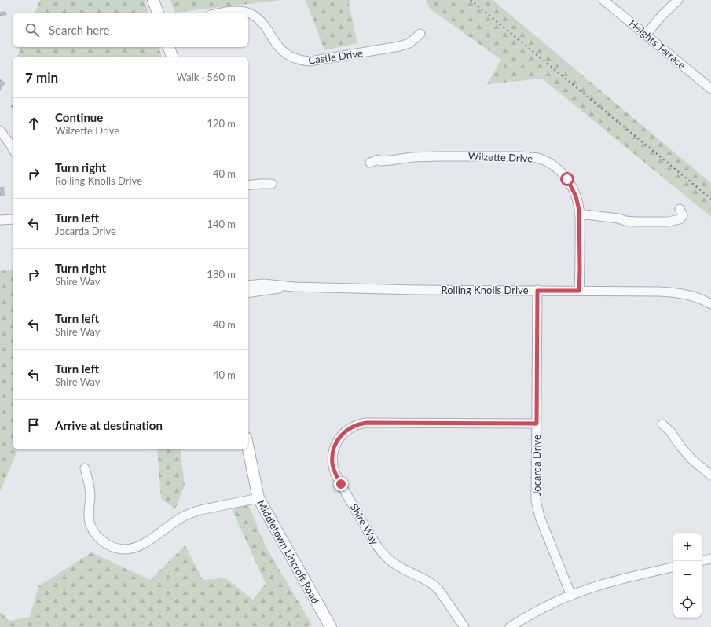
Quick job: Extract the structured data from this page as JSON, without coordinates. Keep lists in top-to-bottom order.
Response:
{
  "streets": {
    "main road": ["Middletown Lincroft Road"],
    "street": [
      "Heights Terrace",
      "Castle Drive",
      "Wilzette Drive",
      "Rolling Knolls Drive",
      "Jocarda Drive",
      "Shire Way"
    ]
  },
  "crossings": [
    ["Wilzette Drive", "Rolling Knolls Drive"],
    ["Rolling Knolls Drive", "Jocarda Drive"],
    ["Jocarda Drive", "Shire Way"]
  ],
  "page": {
    "search": "Search here",
    "heading": ["7 min", "Walk · 560 m"],
    "list": [
      ["Continue", "Wilzette Drive", "120 m"],
      ["Turn right", "Rolling Knolls Drive", "40 m"],
      ["Turn left", "Jocarda Drive", "140 m"],
      ["Turn right", "Shire Way", "180 m"],
      ["Turn left", "Shire Way", "40 m"],
      ["Turn left", "Shire Way", "40 m"],
      "Arrive at destination"
    ],
    "map_buttons": ["+", "−"]
  }
}
